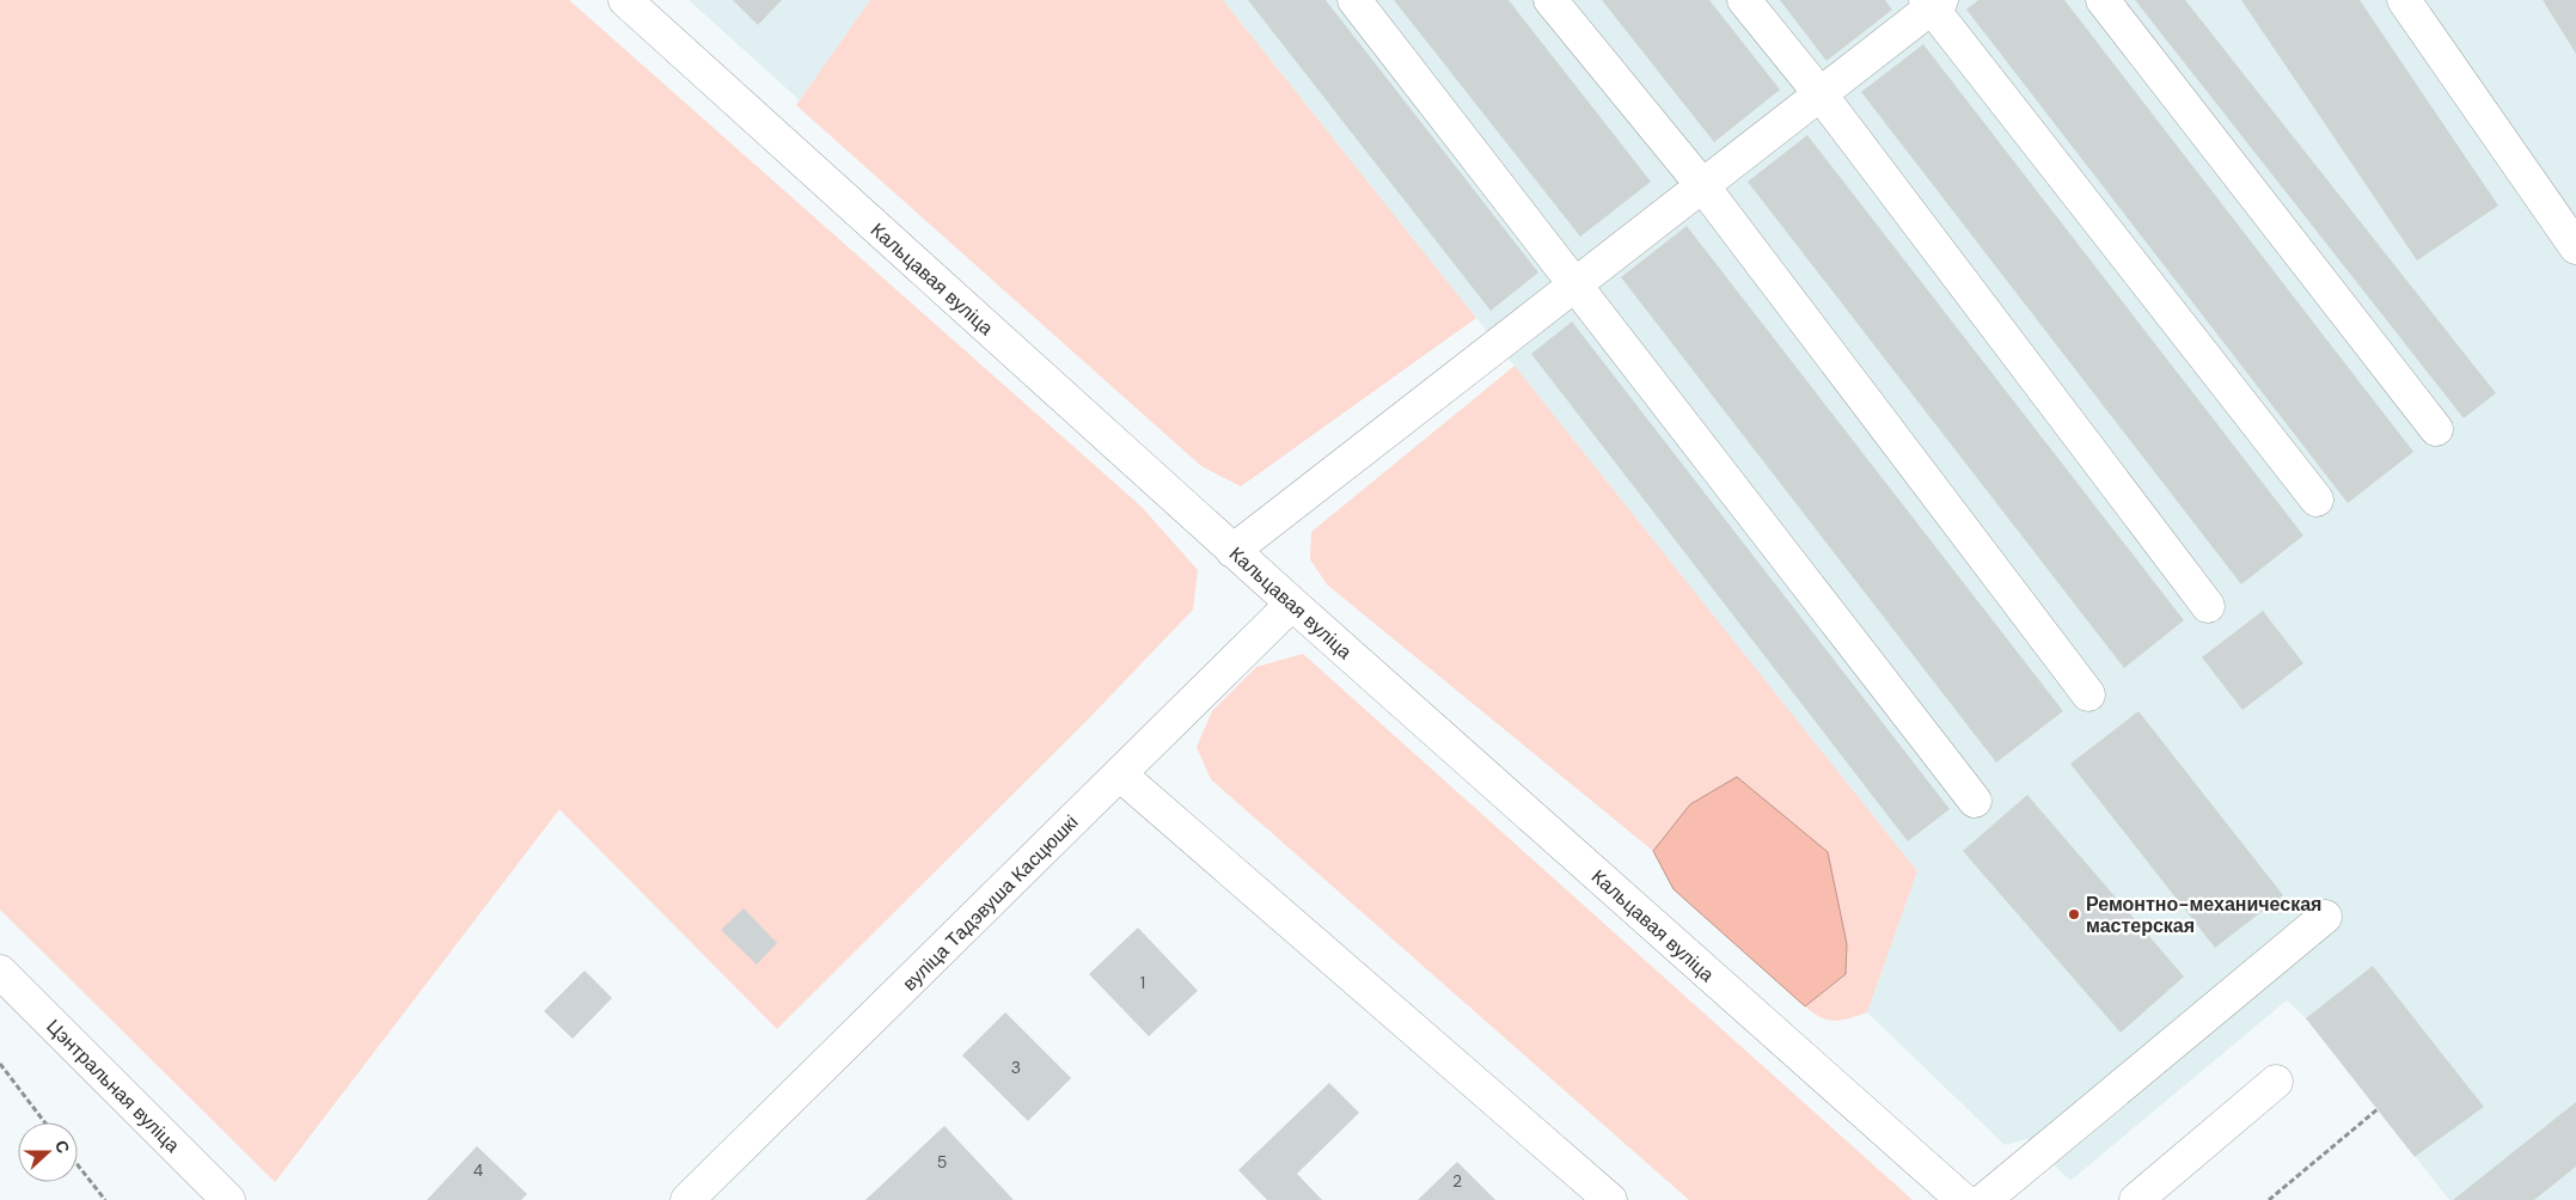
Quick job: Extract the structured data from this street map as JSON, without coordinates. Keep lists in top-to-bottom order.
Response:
{
  "streets": {
    "street": ["Кальцавая вуліца", "вуліца Тадэвуша Касцюшкі", "Цэнтральная вуліца"]
  },
  "crossings": [
    ["Кальцавая вуліца", "вуліца Тадэвуша Касцюшкі"]
  ],
  "places": ["Ремонтно-механическая мастерская"],
  "house_numbers": [
    "1",
    "3",
    "5",
    "4",
    "2"
  ],
  "north": "right"
}
